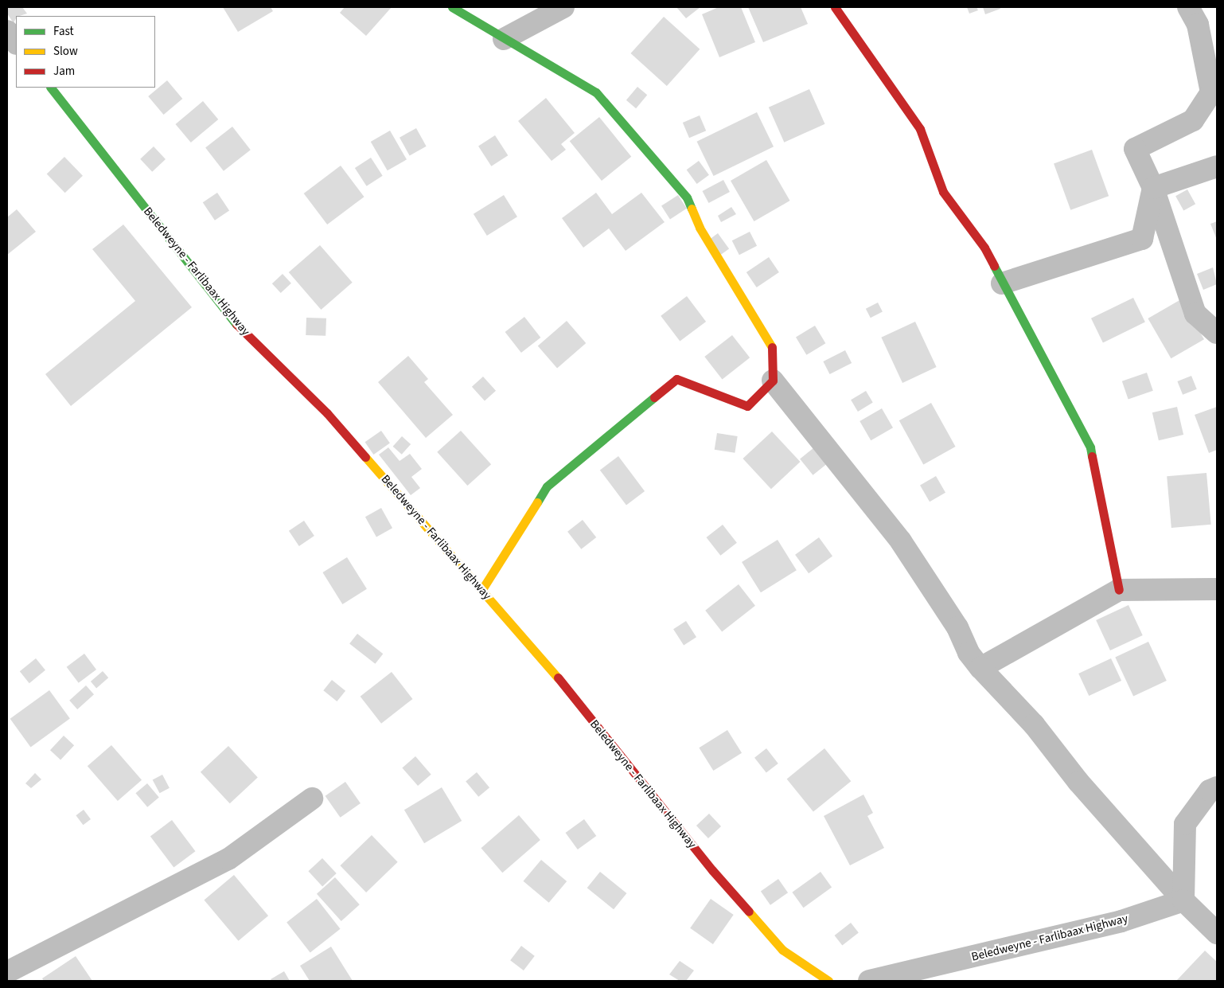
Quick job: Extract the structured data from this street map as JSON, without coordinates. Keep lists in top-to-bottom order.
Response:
{
  "streets": {
    "street": ["Beledweyne - Farlibaax Highway"]
  },
  "legend": ["Fast", "Slow", "Jam"]
}
